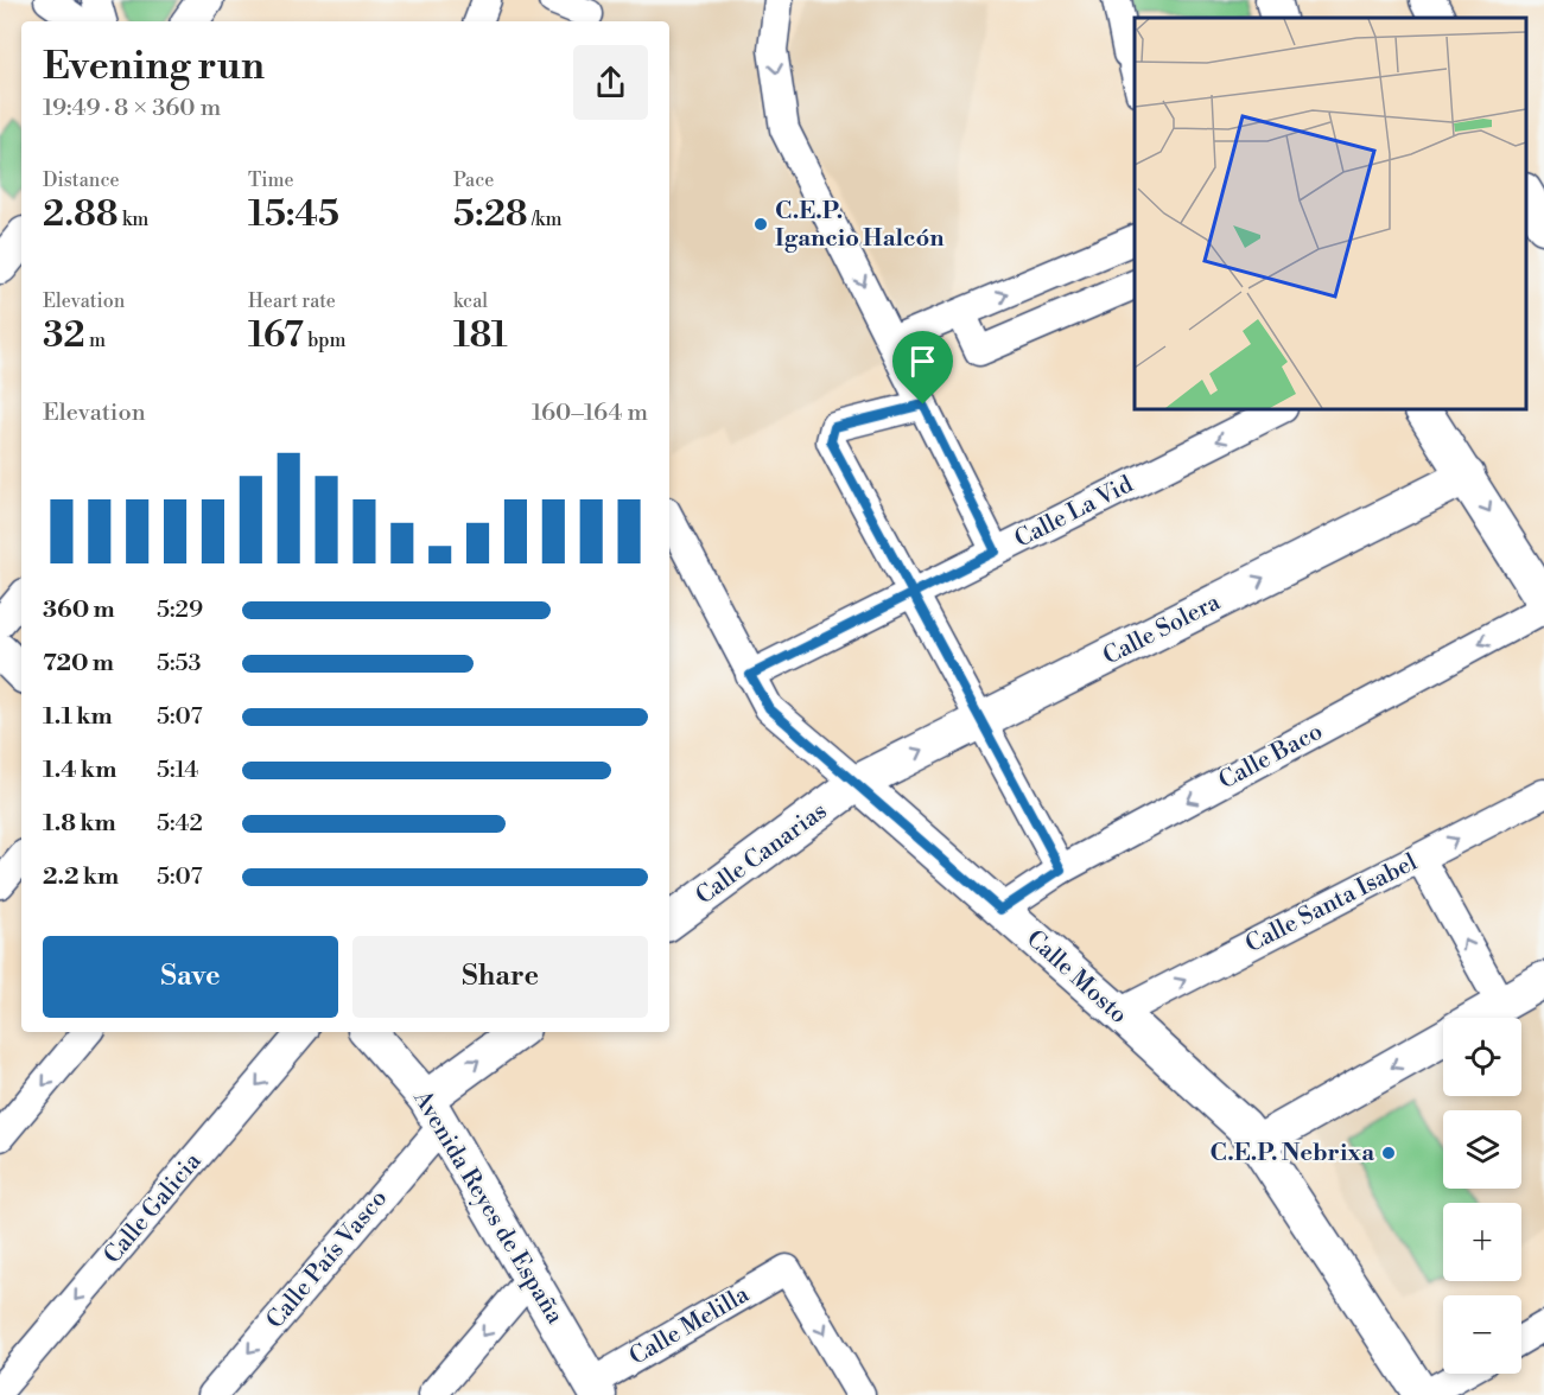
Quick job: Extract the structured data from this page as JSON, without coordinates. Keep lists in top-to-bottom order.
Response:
{
  "streets": {
    "street": [
      "Calle La Vid",
      "Calle Solera",
      "Calle Baco",
      "Calle Canarias",
      "Calle Santa Isabel",
      "Calle Mosto",
      "Avenida Reyes de España",
      "Calle Galicia",
      "Calle País Vasco",
      "Calle Melilla"
    ]
  },
  "crossings": [
    ["Calle La Vid", "Calle Mosto"],
    ["Calle Solera", "Calle Canarias"],
    ["Calle Solera", "Calle Mosto"],
    ["Calle Baco", "Calle Mosto"],
    ["Calle Canarias", "Calle Mosto"],
    ["Calle Santa Isabel", "Calle Mosto"],
    ["Avenida Reyes de España", "Calle País Vasco"],
    ["Avenida Reyes de España", "Calle Melilla"]
  ],
  "one_way": ["Calle Solera", "Calle Baco", "Calle Galicia"],
  "places": ["C.E.P. Igancio Halcón", "C.E.P. Nebrixa"],
  "page": {
    "heading": ["Evening run", "19:49 · 8 × 360 m"],
    "stats": [
      ["Distance", "2.88 km"],
      ["Time", "15:45"],
      ["Pace", "5:28 /km"],
      ["Elevation", "32 m"],
      ["Heart rate", "167 bpm"],
      ["kcal", "181"]
    ],
    "chart": ["Elevation", "160–164 m"],
    "list": [
      {
        "name": "360 m",
        "note": "5:29"
      },
      {
        "name": "720 m",
        "note": "5:53"
      },
      {
        "name": "1.1 km",
        "note": "5:07"
      },
      {
        "name": "1.4 km",
        "note": "5:14"
      },
      {
        "name": "1.8 km",
        "note": "5:42"
      },
      {
        "name": "2.2 km",
        "note": "5:07"
      }
    ],
    "buttons": ["Save", "Share"],
    "map_buttons": ["+", "−"]
  }
}
